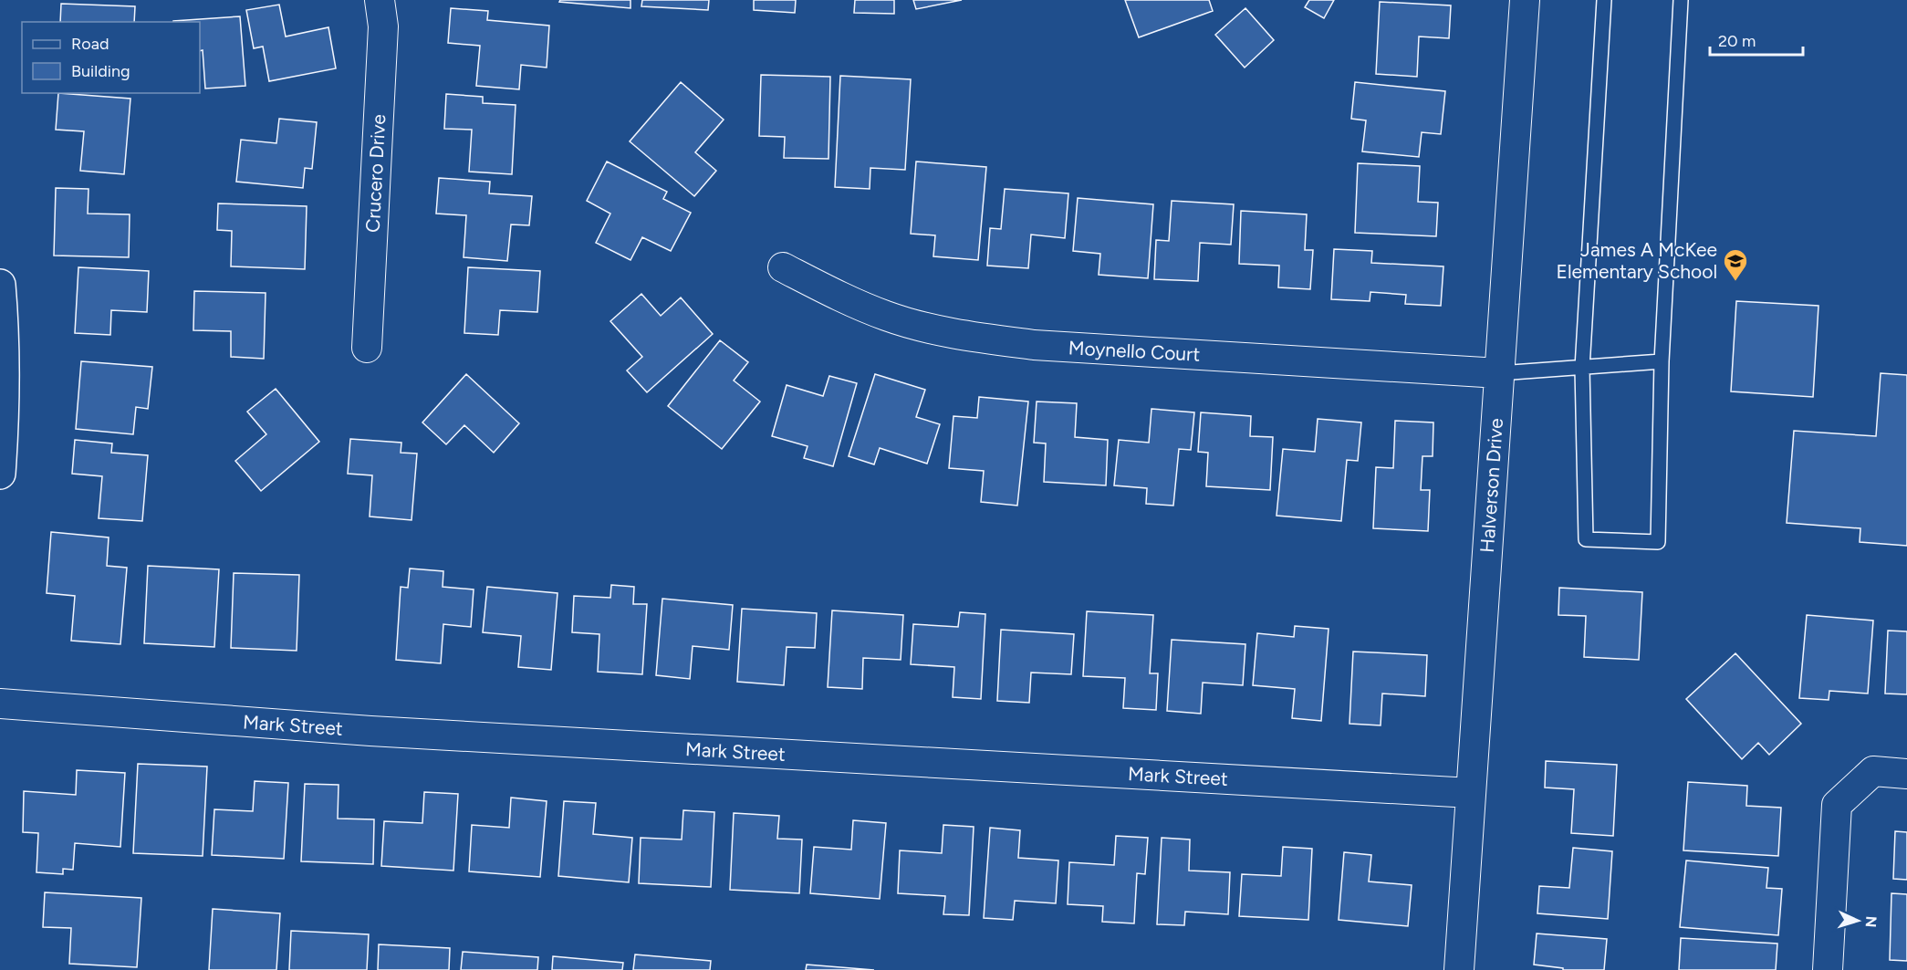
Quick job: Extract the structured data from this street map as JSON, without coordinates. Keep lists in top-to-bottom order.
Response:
{
  "streets": {
    "street": [
      "Crucero Drive",
      "Moynello Court",
      "Halverson Drive",
      "Mark Street"
    ]
  },
  "crossings": [
    ["Moynello Court", "Halverson Drive"],
    ["Halverson Drive", "Mark Street"]
  ],
  "places": {
    "school or university": ["James A McKee Elementary School"]
  },
  "legend": ["Road", "Building"],
  "scale_bar": "20 m",
  "north": "right"
}
